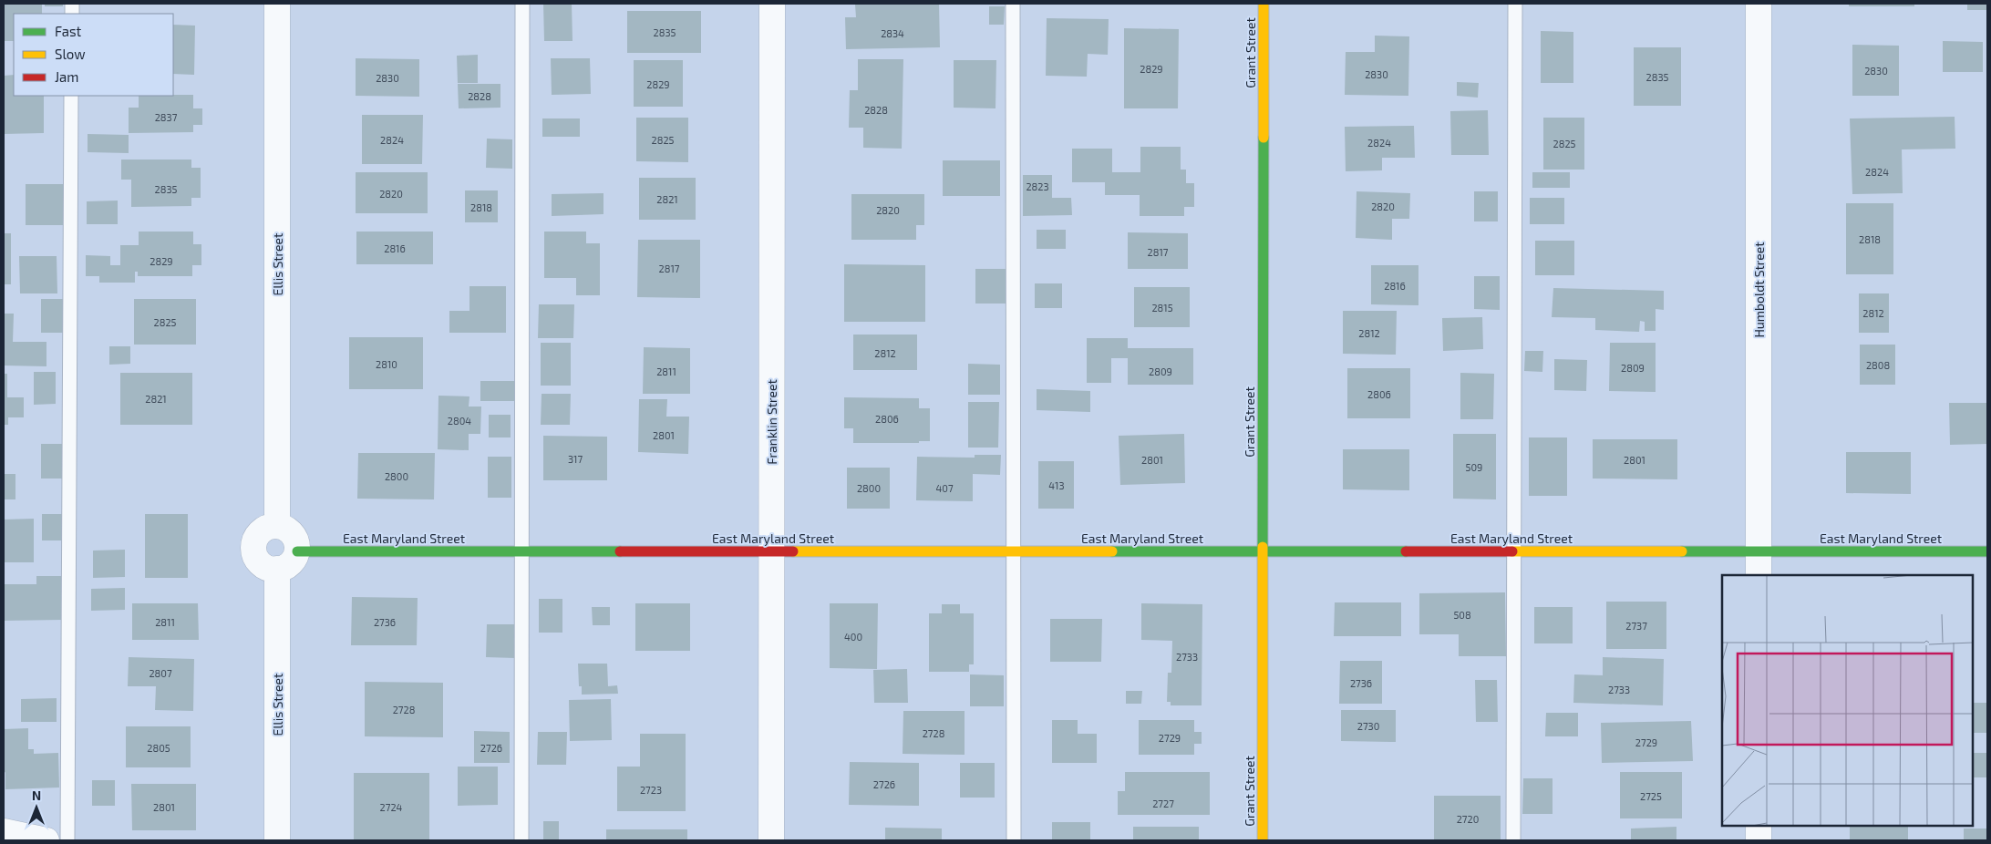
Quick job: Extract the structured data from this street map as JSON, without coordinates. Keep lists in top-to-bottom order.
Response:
{
  "streets": {
    "street": [
      "Grant Street",
      "Ellis Street",
      "Humboldt Street",
      "Franklin Street",
      "East Maryland Street"
    ]
  },
  "crossings": [
    ["Grant Street", "East Maryland Street"],
    ["Ellis Street", "East Maryland Street"],
    ["Humboldt Street", "East Maryland Street"],
    ["Franklin Street", "East Maryland Street"]
  ],
  "house_numbers": [
    "2835",
    "2834",
    "2829",
    "2830",
    "2830",
    "2835",
    "2830",
    "2829",
    "2828",
    "2828",
    "2837",
    "2824",
    "2825",
    "2824",
    "2825",
    "2824",
    "2823",
    "2835",
    "2820",
    "2821",
    "2820",
    "2818",
    "2820",
    "2818",
    "2816",
    "2817",
    "2829",
    "2817",
    "2816",
    "2815",
    "2812",
    "2825",
    "2812",
    "2812",
    "2810",
    "2808",
    "2809",
    "2811",
    "2809",
    "2806",
    "2821",
    "2806",
    "2804",
    "2801",
    "317",
    "2801",
    "2801",
    "509",
    "2800",
    "413",
    "2800",
    "407",
    "508",
    "2811",
    "2736",
    "2737",
    "400",
    "2733",
    "2807",
    "2736",
    "2733",
    "2728",
    "2730",
    "2728",
    "2729",
    "2729",
    "2805",
    "2726",
    "2726",
    "2723",
    "2725",
    "2727",
    "2801",
    "2724",
    "2720"
  ],
  "legend": ["Fast", "Slow", "Jam"],
  "north": "top"
}
